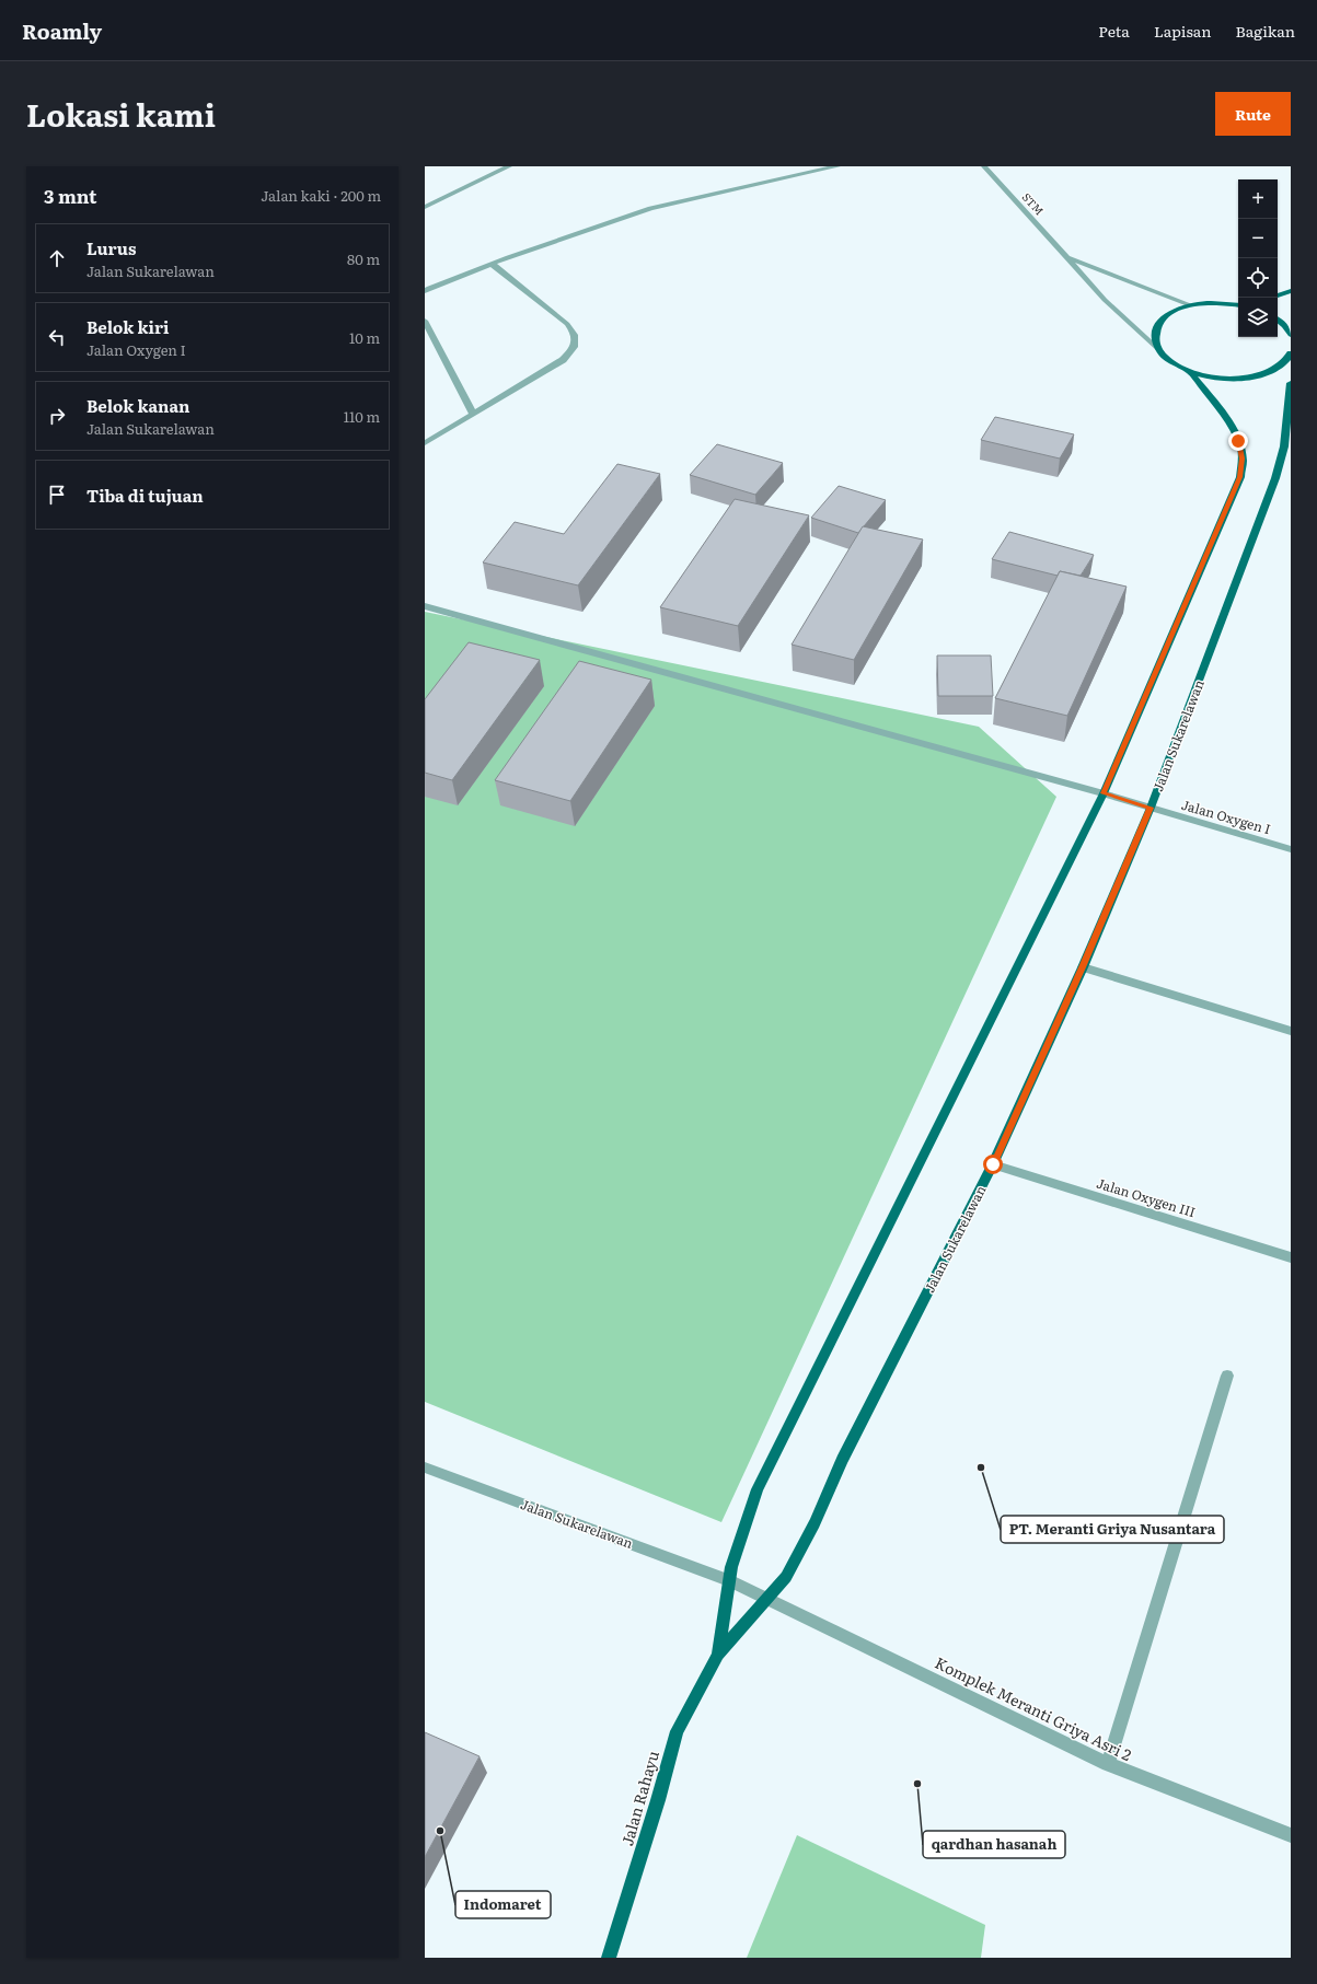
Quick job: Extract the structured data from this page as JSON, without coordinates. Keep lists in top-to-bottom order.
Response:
{
  "streets": {
    "main road": ["Jalan Sukarelawan", "Jalan Rahayu"],
    "street": [
      "STM",
      "Jalan Oxygen I",
      "Jalan Oxygen III",
      "Komplek Meranti Griya Asri 2"
    ]
  },
  "crossings": [
    ["Jalan Sukarelawan", "Jalan Oxygen I"],
    ["Jalan Sukarelawan", "Jalan Oxygen III"],
    ["Jalan Sukarelawan", "Komplek Meranti Griya Asri 2"],
    ["Jalan Sukarelawan", "Jalan Rahayu"]
  ],
  "places": ["PT. Meranti Griya Nusantara", "qardhan hasanah", "Indomaret"],
  "page": {
    "header": "Roamly",
    "nav": ["Peta", "Lapisan", "Bagikan"],
    "title": "Lokasi kami",
    "buttons": "Rute",
    "heading": ["3 mnt", "Jalan kaki · 200 m"],
    "map_buttons": ["+", "−"],
    "list": [
      ["Lurus", "Jalan Sukarelawan", "80 m"],
      ["Belok kiri", "Jalan Oxygen I", "10 m"],
      ["Belok kanan", "Jalan Sukarelawan", "110 m"],
      "Tiba di tujuan"
    ]
  }
}
